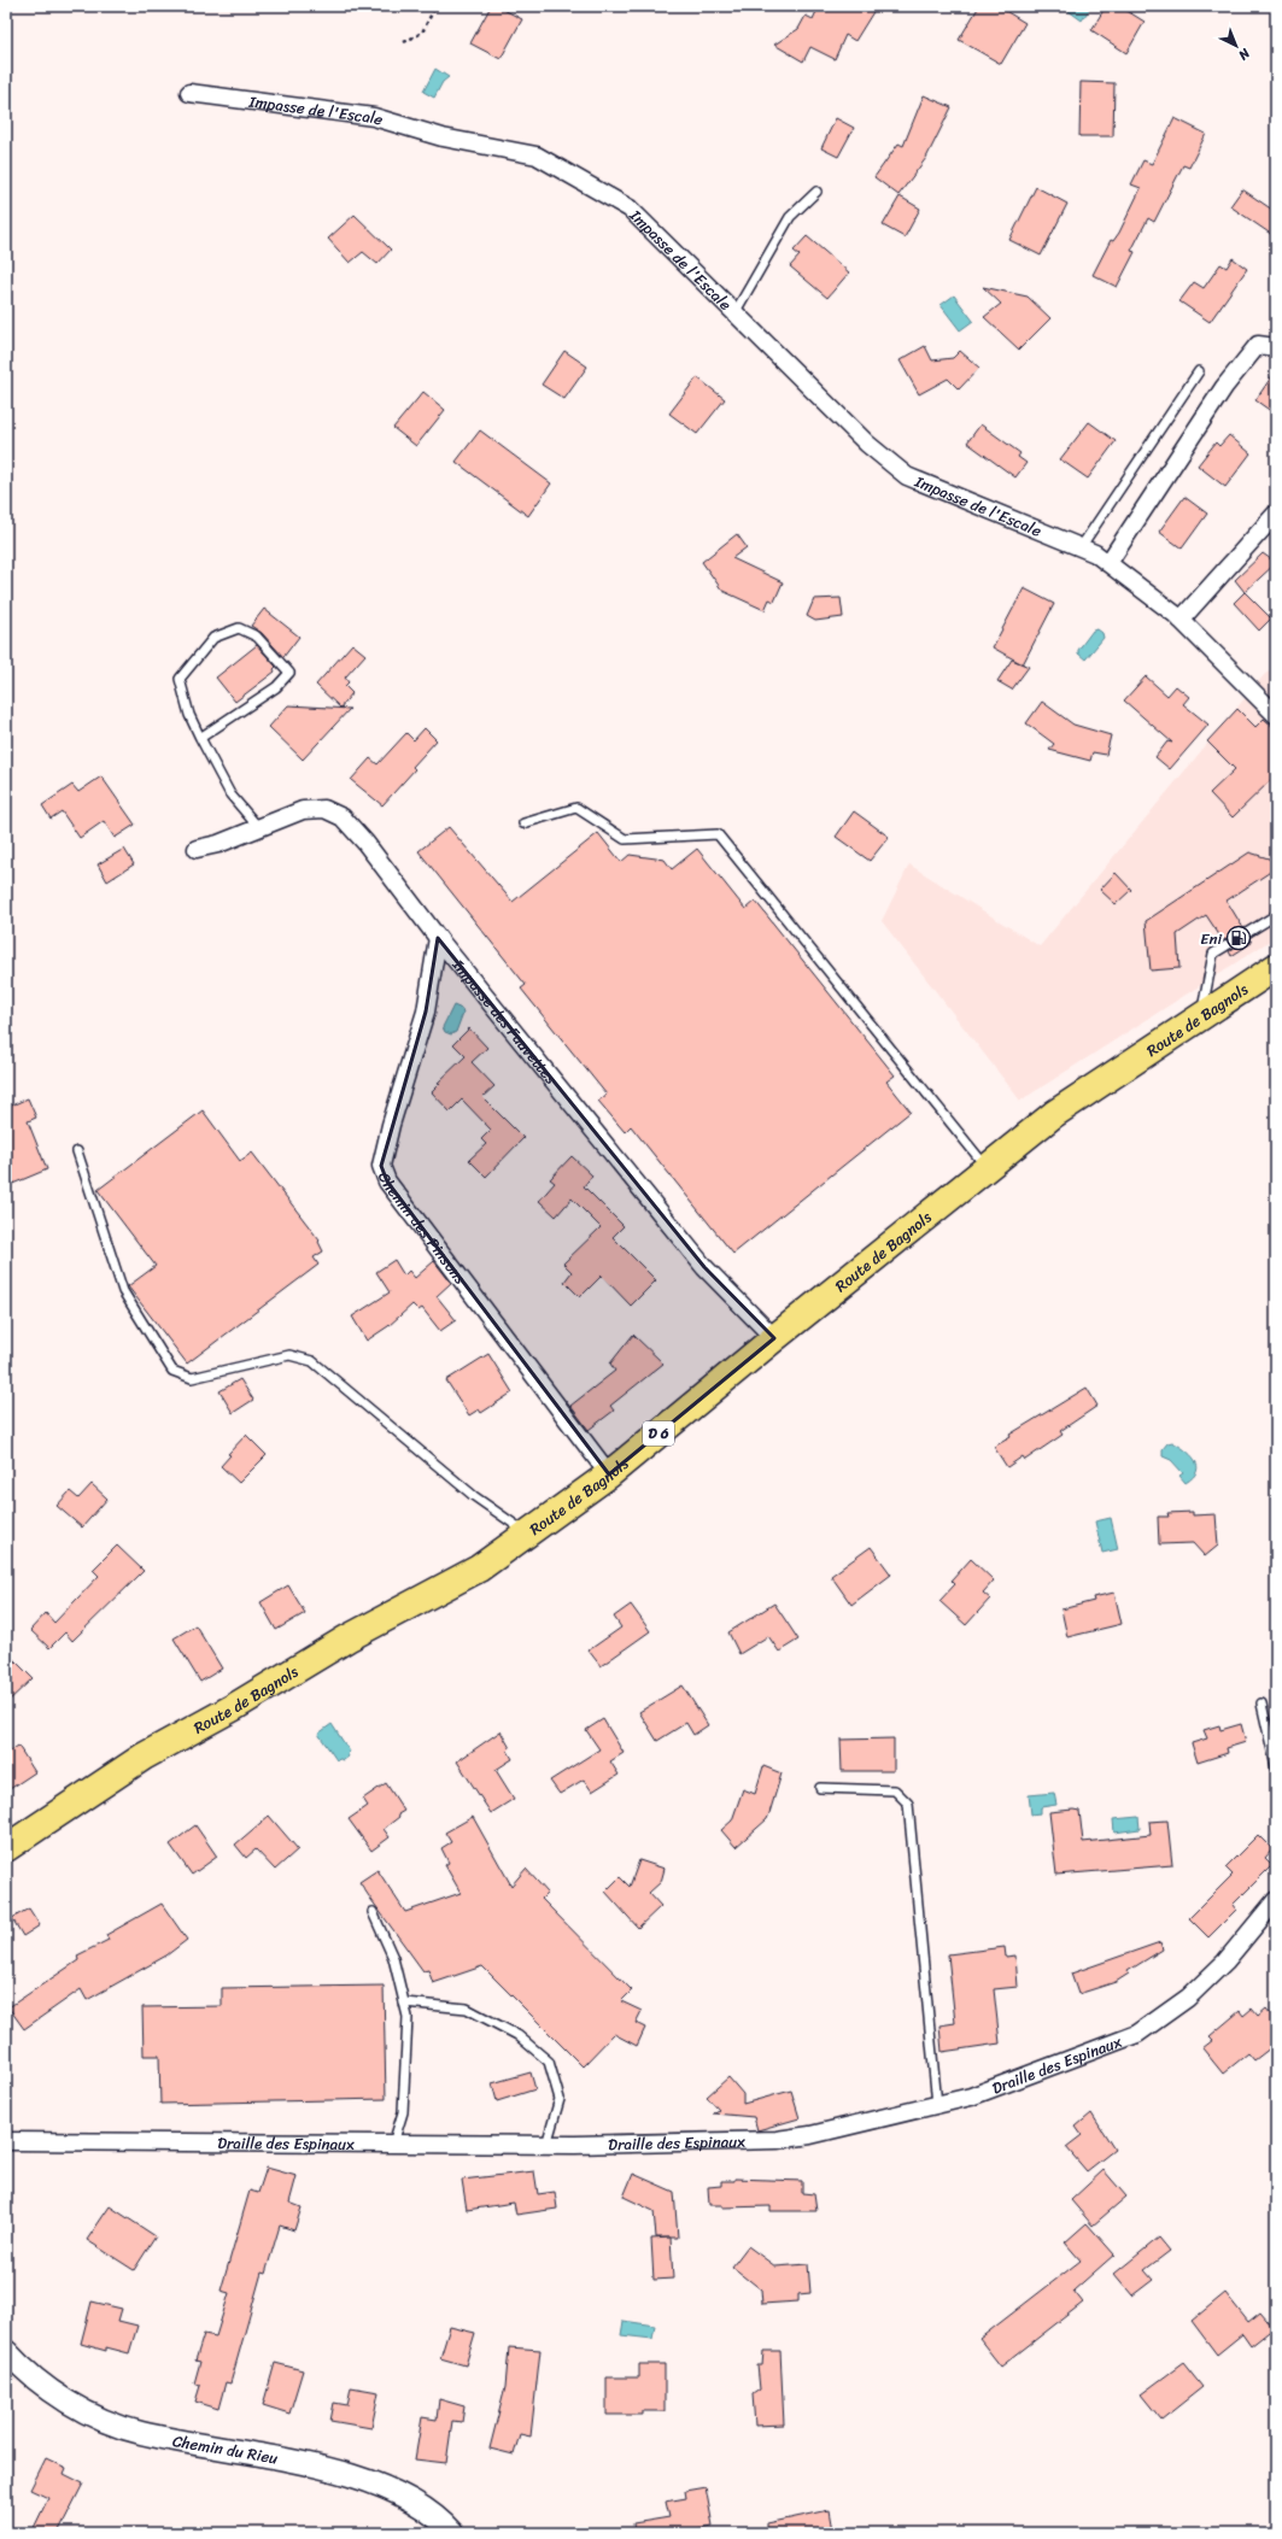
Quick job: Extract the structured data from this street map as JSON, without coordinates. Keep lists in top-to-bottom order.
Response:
{
  "streets": {
    "main road": ["Route de Bagnols", "D 6"],
    "street": [
      "Impasse de l'Escale",
      "Impasse des Fauvettes",
      "Chemin des Pinsons",
      "Draille des Espinaux",
      "Chemin du Rieu"
    ]
  },
  "crossings": [
    ["Route de Bagnols", "Impasse des Fauvettes"],
    ["Route de Bagnols", "Chemin des Pinsons"],
    ["Impasse des Fauvettes", "Chemin des Pinsons"]
  ],
  "places": {
    "fuel station": ["Eni"]
  },
  "north": "bottom right"
}
